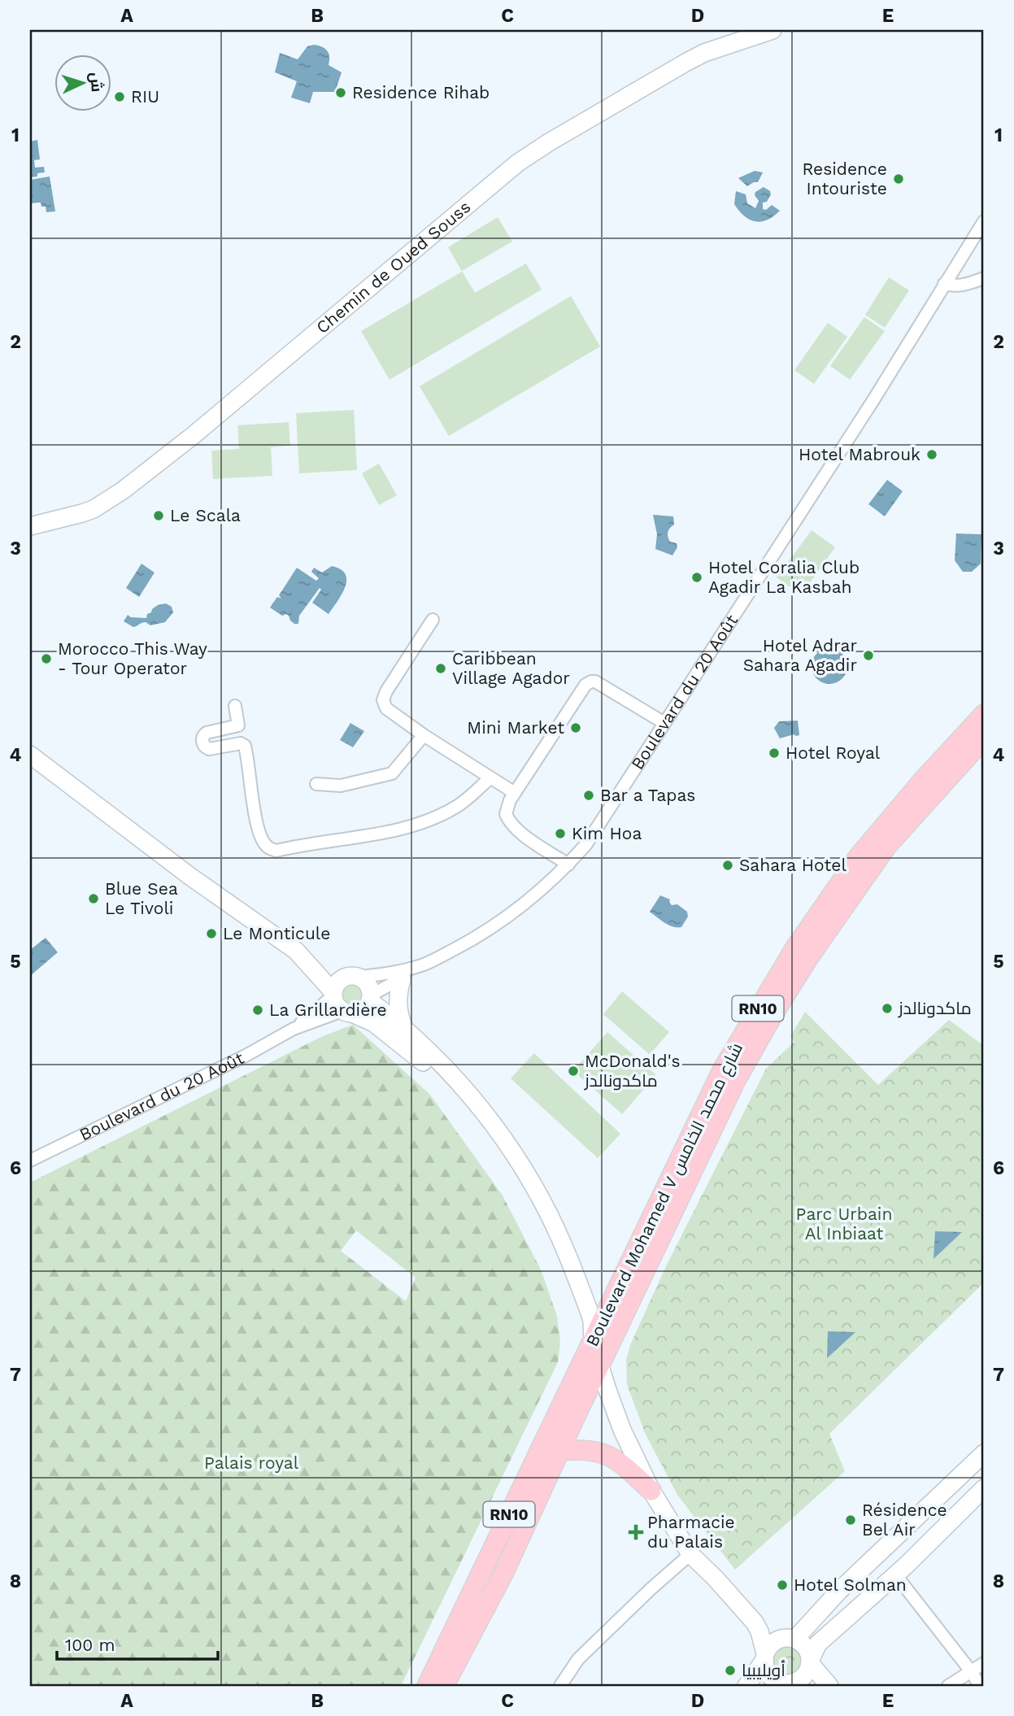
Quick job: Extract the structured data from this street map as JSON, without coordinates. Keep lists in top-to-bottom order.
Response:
{
  "streets": {
    "main road": ["RN10", "Boulevard Mohamed V شارع محمد الخامس"],
    "street": ["Chemin de Oued Souss", "Boulevard du 20 Août"]
  },
  "parks": ["Parc Urbain Al Inbiaat", "Palais royal"],
  "places": {
    "other": [
      "Residence Rihab",
      "RIU",
      "Residence Intouriste",
      "Hotel Mabrouk",
      "Le Scala",
      "Hotel Coralia Club Agadir La Kasbah",
      "Hotel Adrar Sahara Agadir",
      "Morocco This Way - Tour Operator",
      "Caribbean Village Agador",
      "Mini Market",
      "Hotel Royal",
      "Bar a Tapas",
      "Kim Hoa",
      "Sahara Hotel",
      "Blue Sea Le Tivoli",
      "Le Monticule",
      "ماكدونالدز",
      "La Grillardière",
      "McDonald's ماكدونالدز",
      "Résidence Bel Air",
      "Hotel Solman",
      "أويليبيا"
    ],
    "health": ["Pharmacie du Palais"]
  },
  "scale_bar": "100 m",
  "north": "right",
  "grid": {
    "columns": [
      "A",
      "B",
      "C",
      "D",
      "E"
    ],
    "rows": [
      "1",
      "2",
      "3",
      "4",
      "5",
      "6",
      "7",
      "8"
    ]
  }
}
